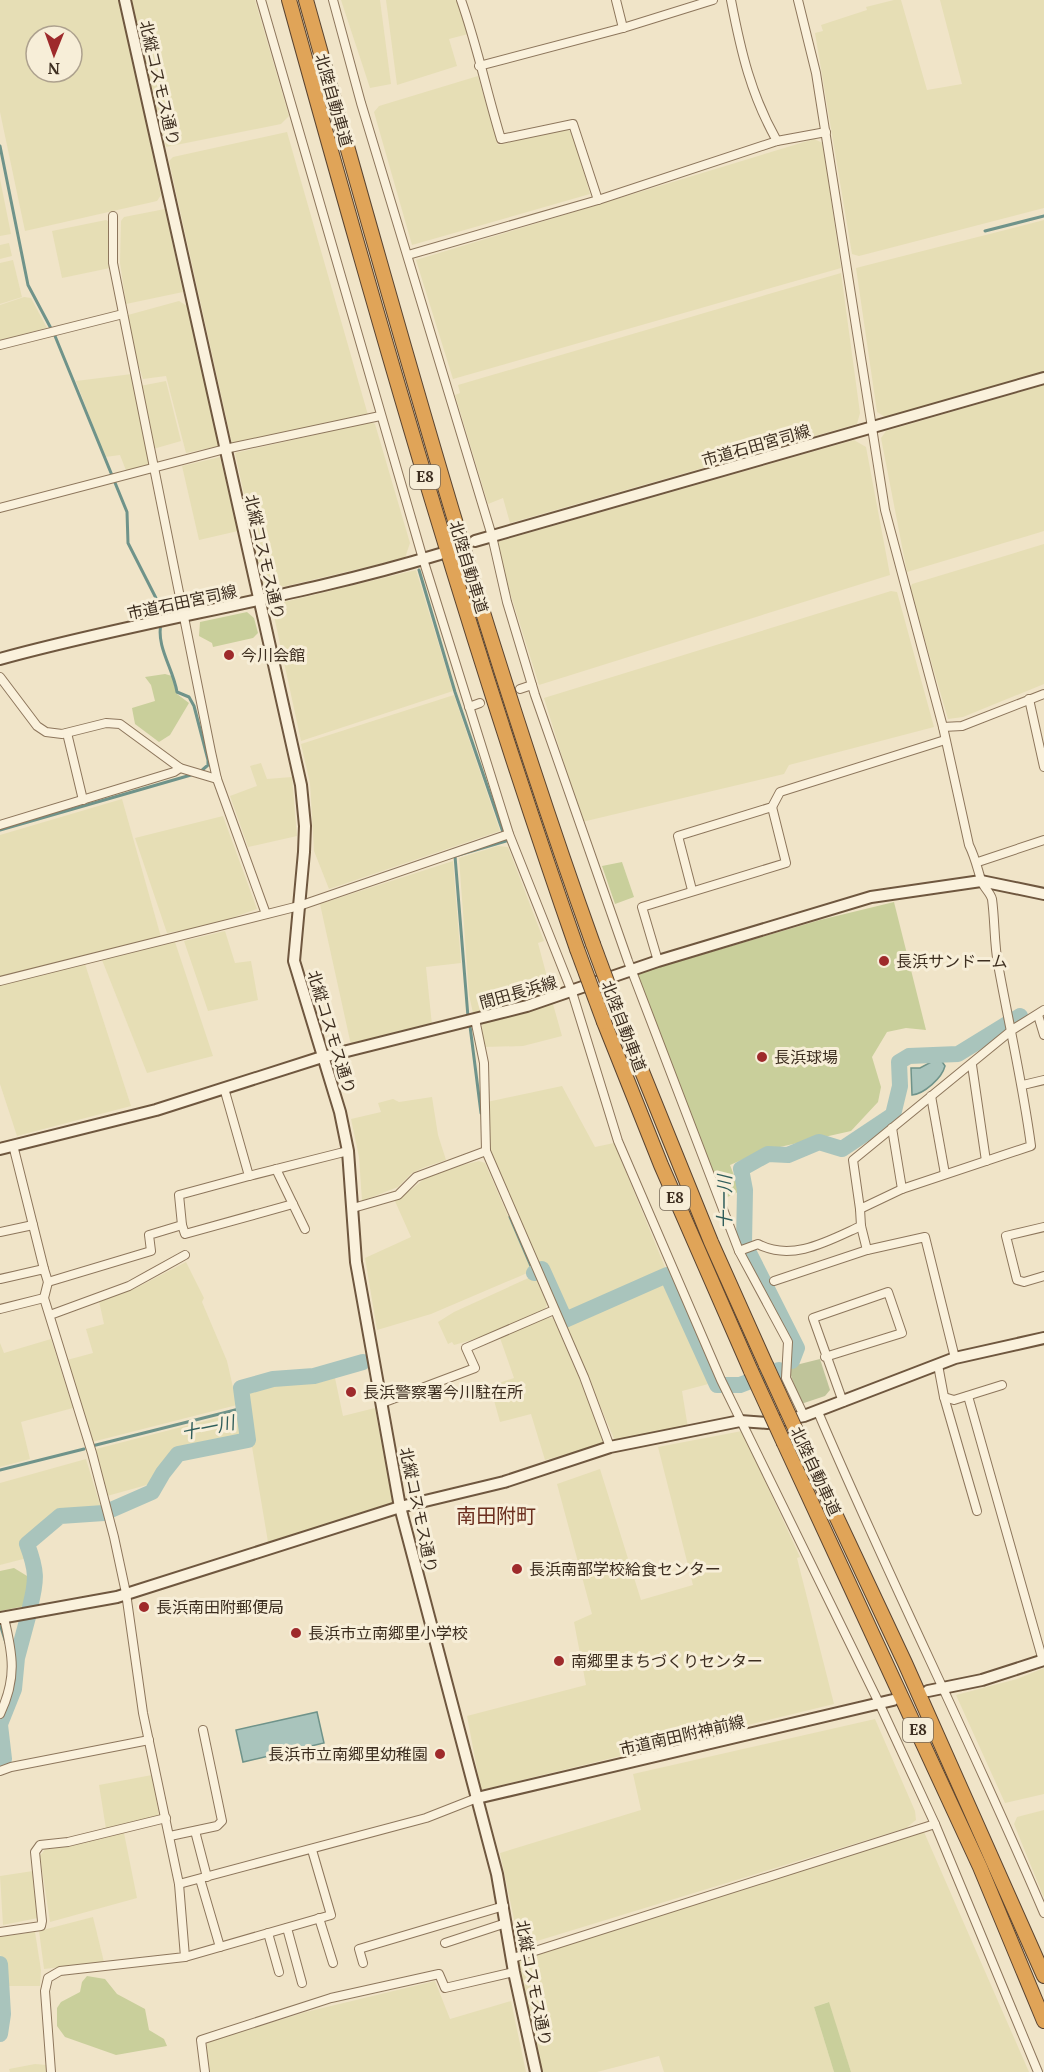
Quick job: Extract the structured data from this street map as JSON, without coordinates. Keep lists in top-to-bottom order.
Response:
{
  "streets": {
    "highway": ["北陸自動車道", "E8"],
    "street": [
      "北縦コスモス通り",
      "市道石田宮司線",
      "間田長浜線",
      "市道南田附神前線"
    ]
  },
  "crossings": [
    ["北縦コスモス通り", "市道石田宮司線"],
    ["北縦コスモス通り", "間田長浜線"],
    ["北縦コスモス通り", "市道南田附神前線"]
  ],
  "districts": ["南田附町"],
  "water": ["十一川"],
  "places": [
    "今川会館",
    "長浜サンドーム",
    "長浜球場",
    "長浜警察署今川駐在所",
    "長浜南部学校給食センター",
    "長浜南田附郵便局",
    "長浜市立南郷里小学校",
    "南郷里まちづくりセンター",
    "長浜市立南郷里幼稚園"
  ],
  "north": "bottom"
}
